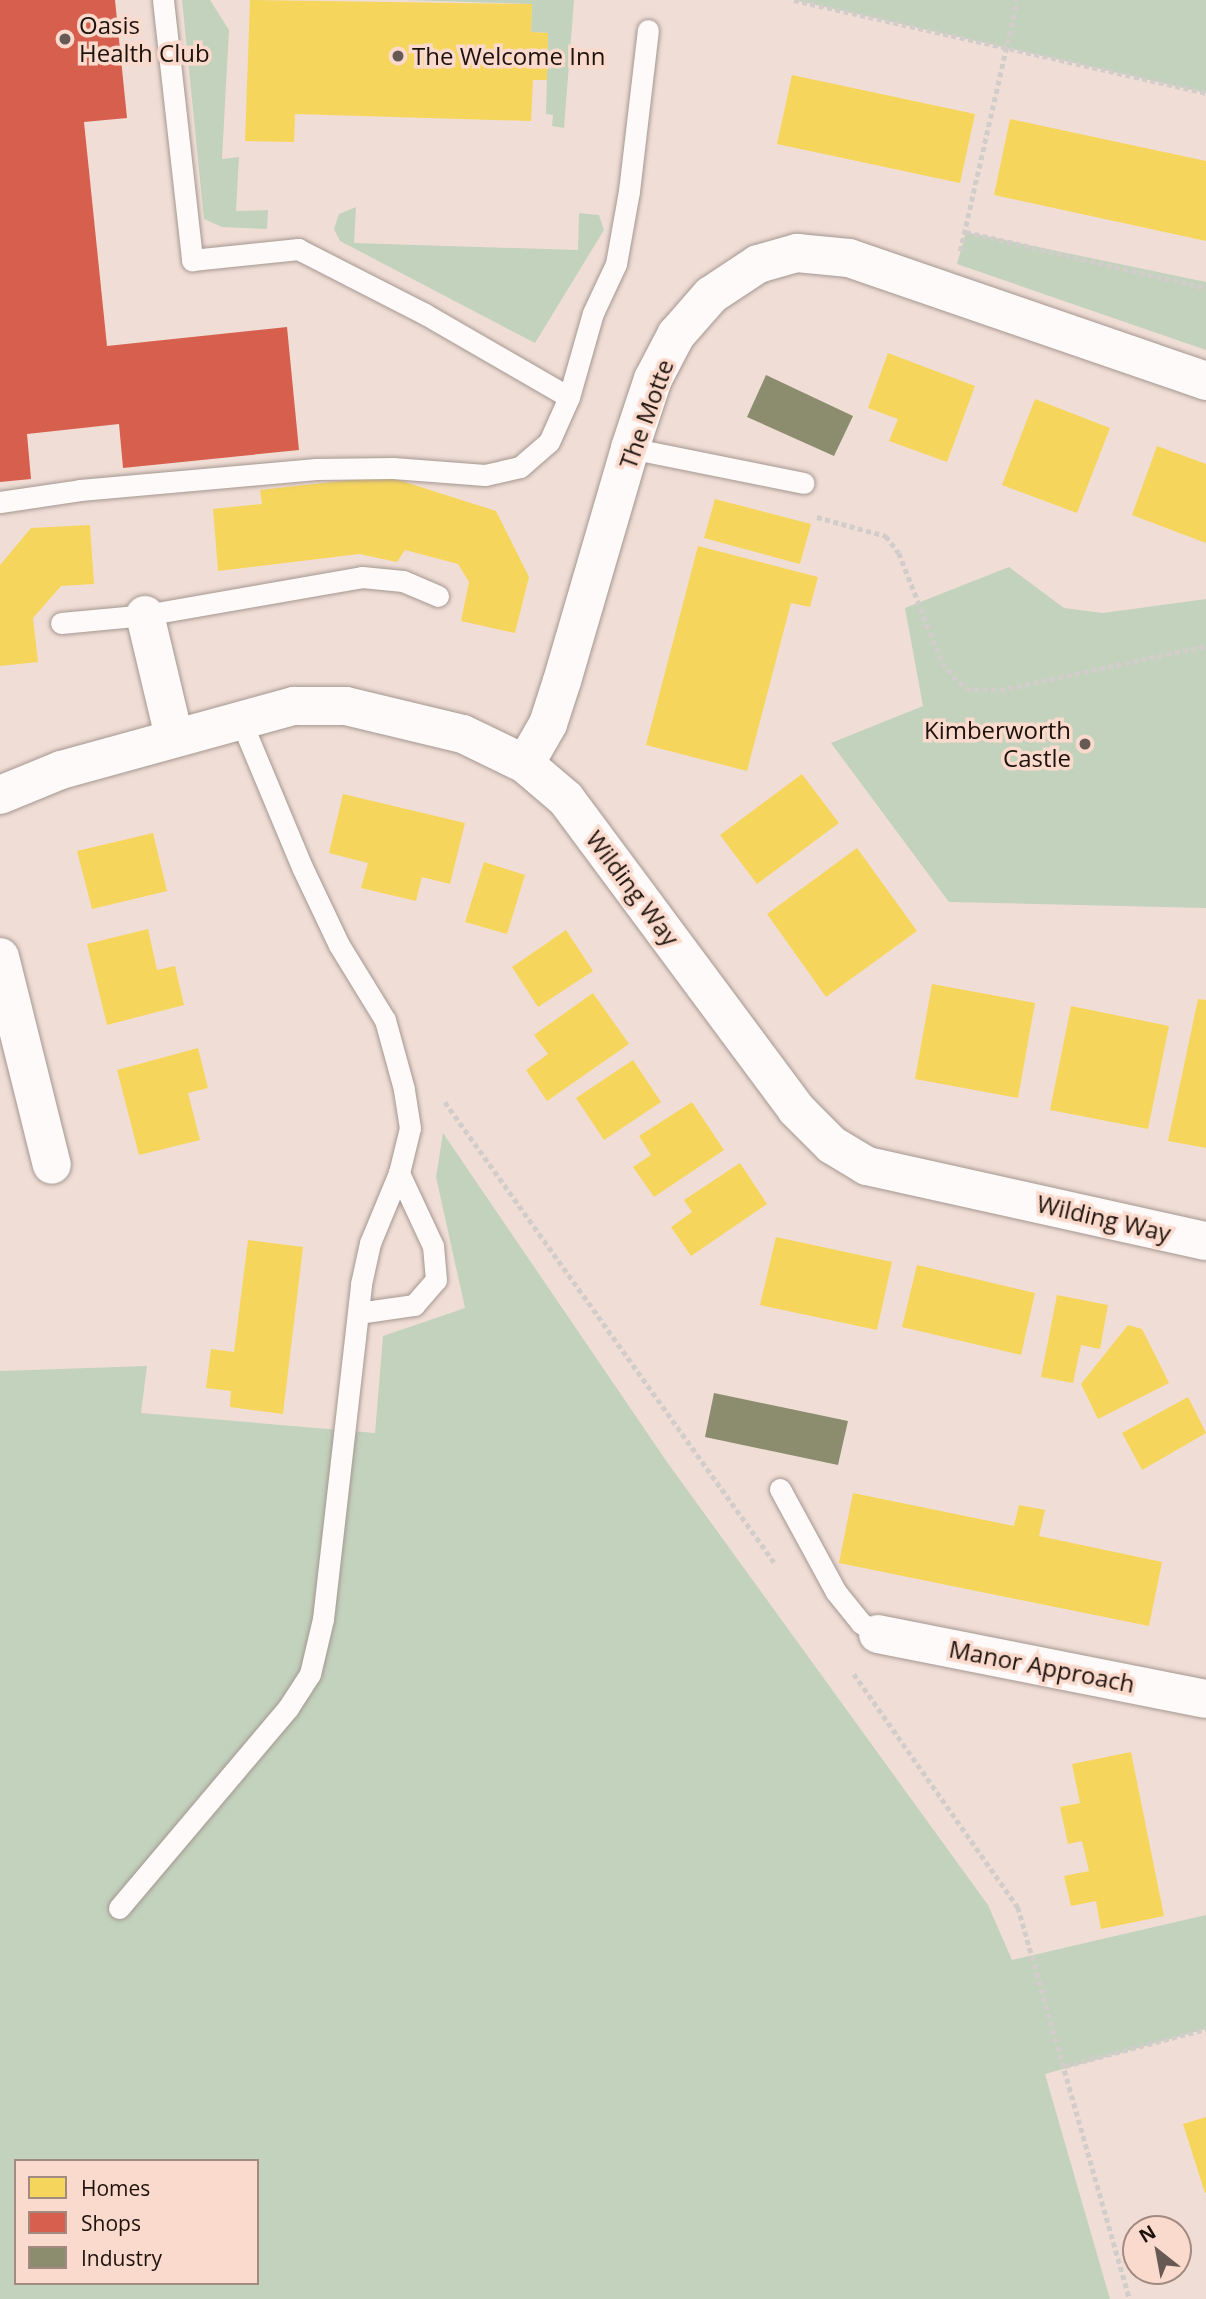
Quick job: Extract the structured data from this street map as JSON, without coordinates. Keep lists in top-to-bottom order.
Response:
{
  "streets": {
    "street": ["The Motte", "Wilding Way", "Manor Approach"]
  },
  "crossings": [
    ["The Motte", "Wilding Way"]
  ],
  "places": ["Oasis Health Club", "The Welcome Inn", "Kimberworth Castle"],
  "legend": ["Homes", "Shops", "Industry"],
  "north": "top left"
}
